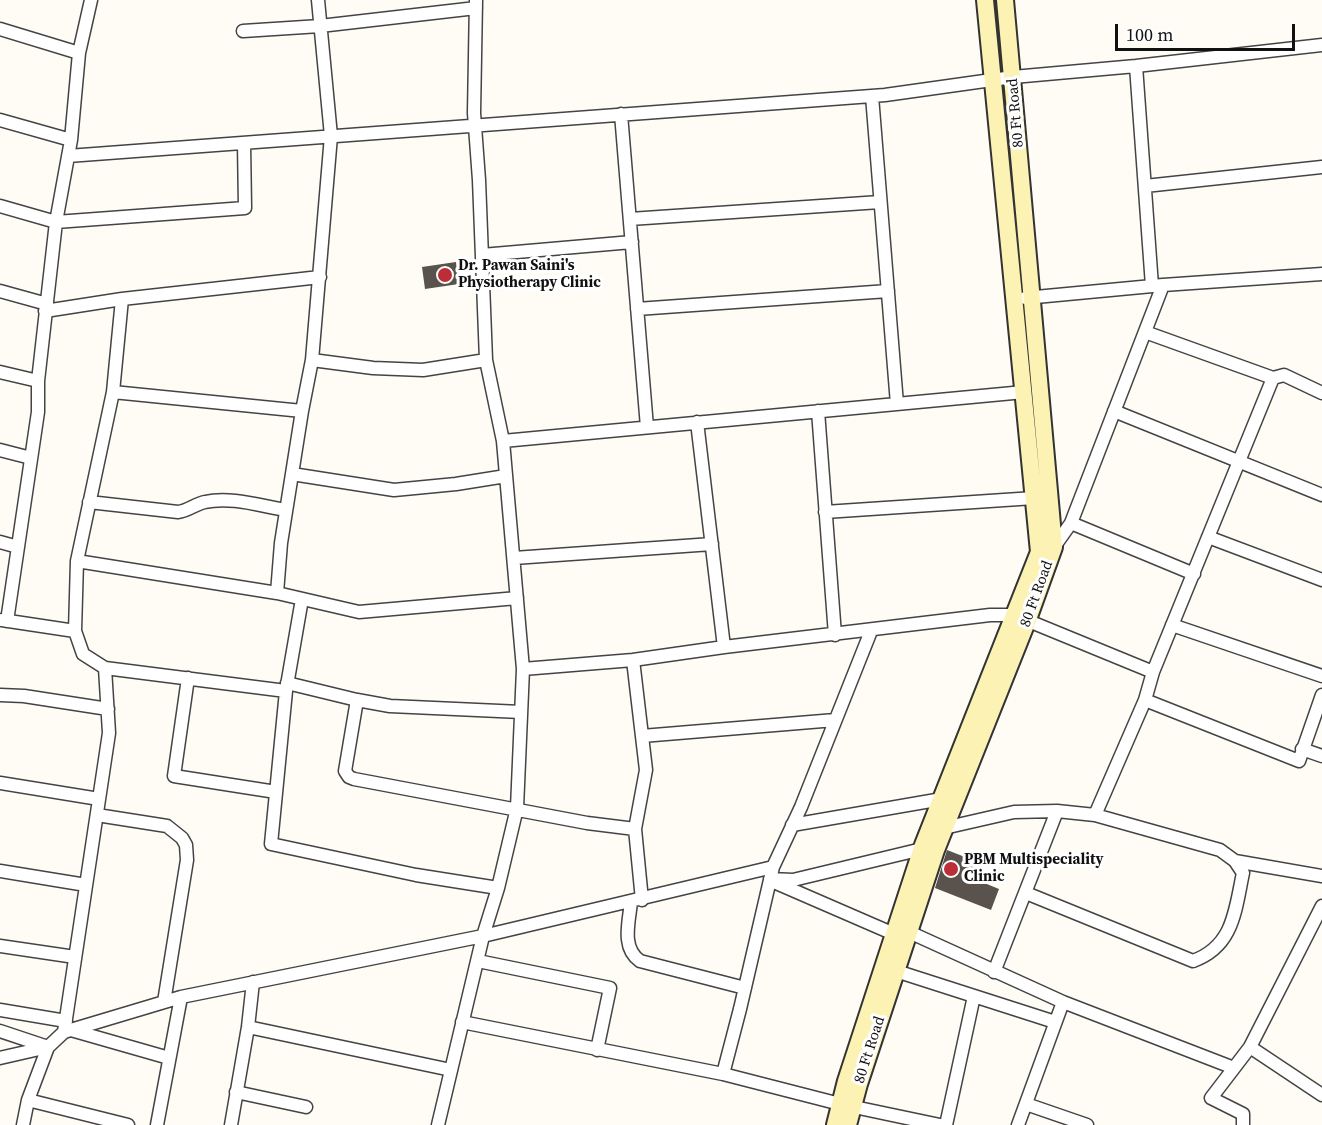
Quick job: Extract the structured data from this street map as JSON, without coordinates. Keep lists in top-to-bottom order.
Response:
{
  "streets": {
    "main road": ["80 Ft Road"]
  },
  "places": ["Dr. Pawan Saini's Physiotherapy Clinic", "PBM Multispeciality Clinic"],
  "scale_bar": "100 m"
}
